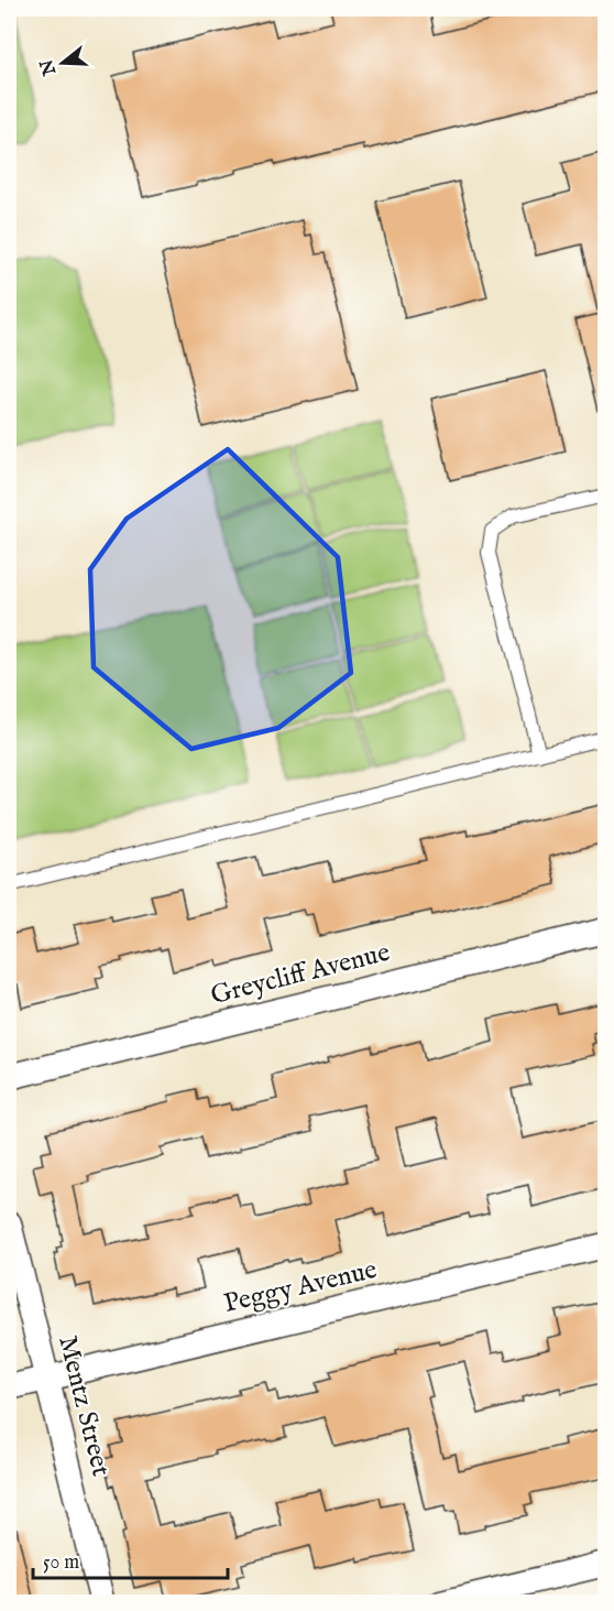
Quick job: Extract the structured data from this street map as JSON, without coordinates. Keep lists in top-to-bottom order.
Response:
{
  "streets": {
    "street": ["Greycliff Avenue", "Peggy Avenue", "Mentz Street"]
  },
  "crossings": [
    ["Peggy Avenue", "Mentz Street"]
  ],
  "scale_bar": "50 m",
  "north": "left"
}
